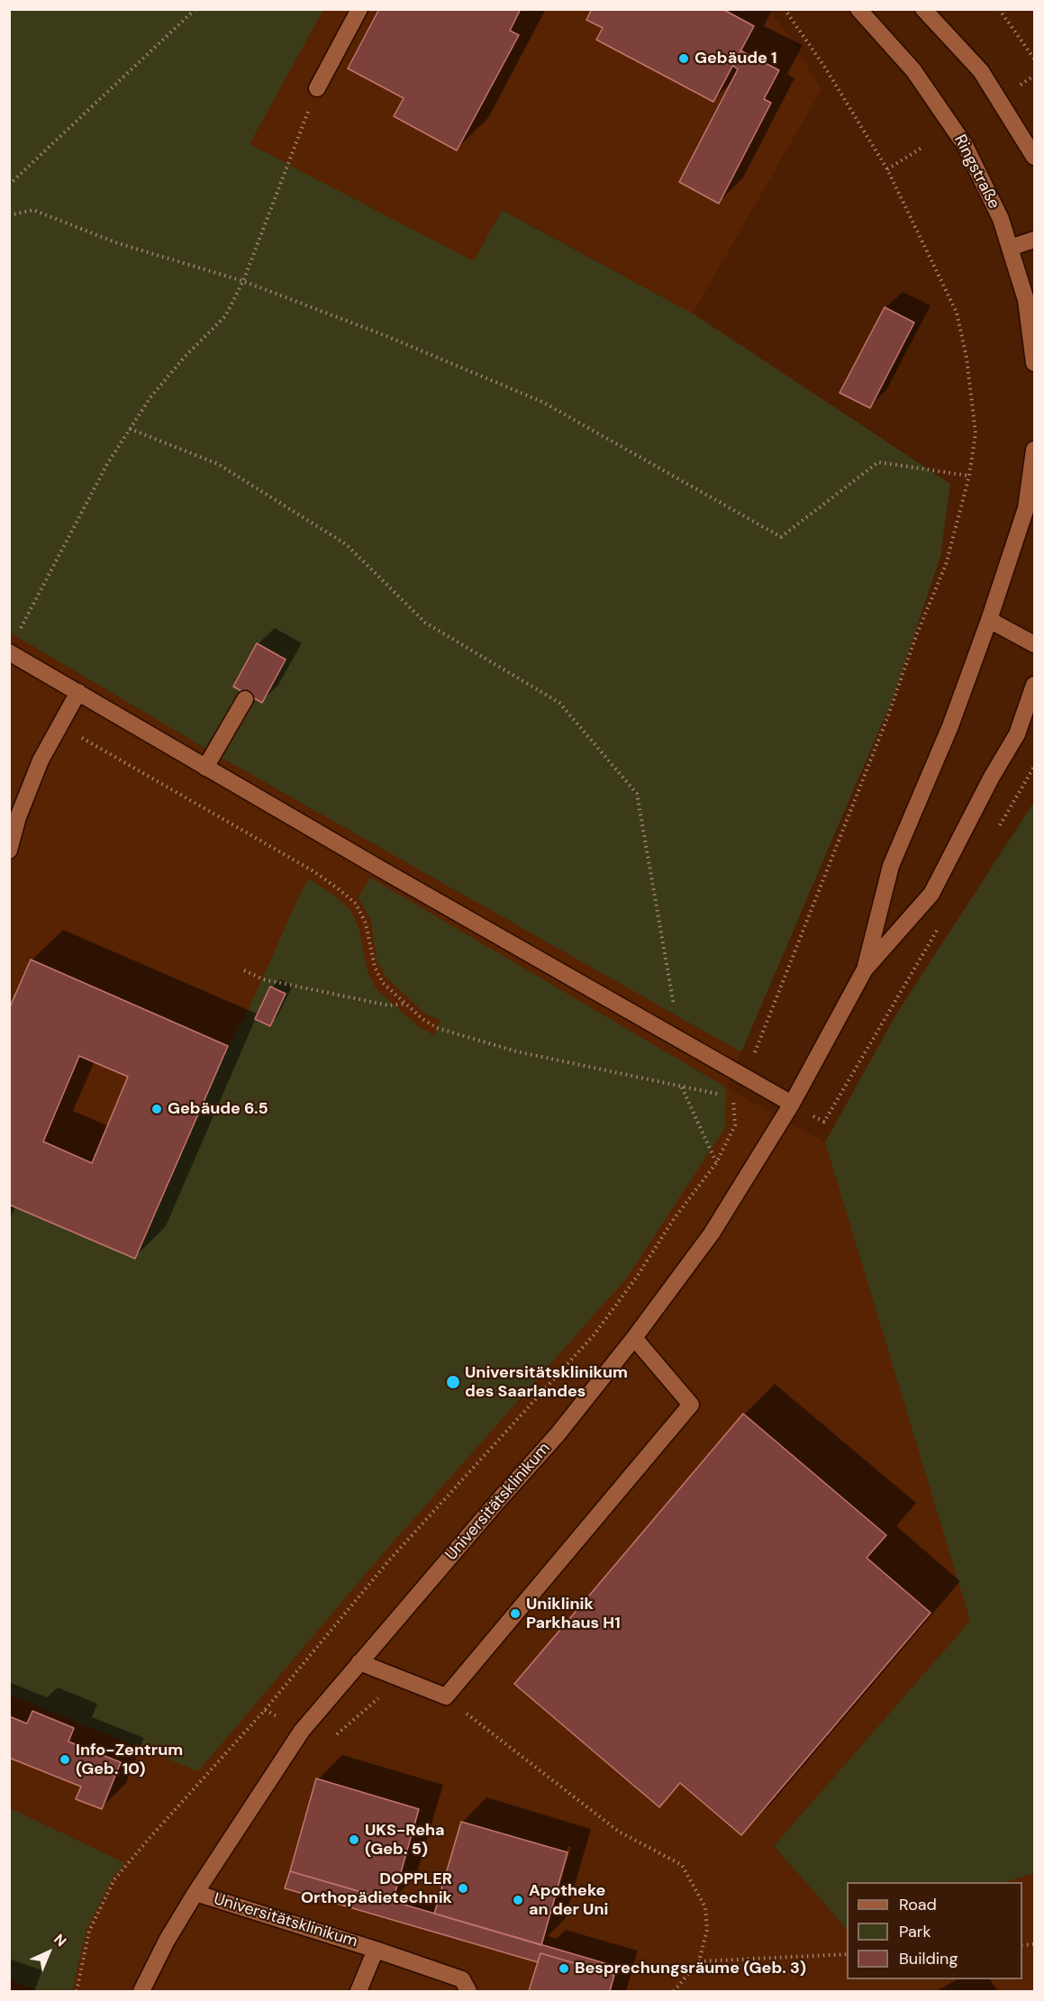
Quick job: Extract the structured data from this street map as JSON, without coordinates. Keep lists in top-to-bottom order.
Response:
{
  "streets": {
    "street": ["Ringstraße", "Universitätsklinikum"]
  },
  "places": [
    "Gebäude 1",
    "Gebäude 6.5",
    "Universitätsklinikum des Saarlandes",
    "Uniklinik Parkhaus H1",
    "Info-Zentrum (Geb. 10)",
    "UKS-Reha (Geb. 5)",
    "DOPPLER Orthopädietechnik",
    "Apotheke an der Uni",
    "Besprechungsräume (Geb. 3)"
  ],
  "legend": ["Road", "Park", "Building"],
  "north": "top right"
}
